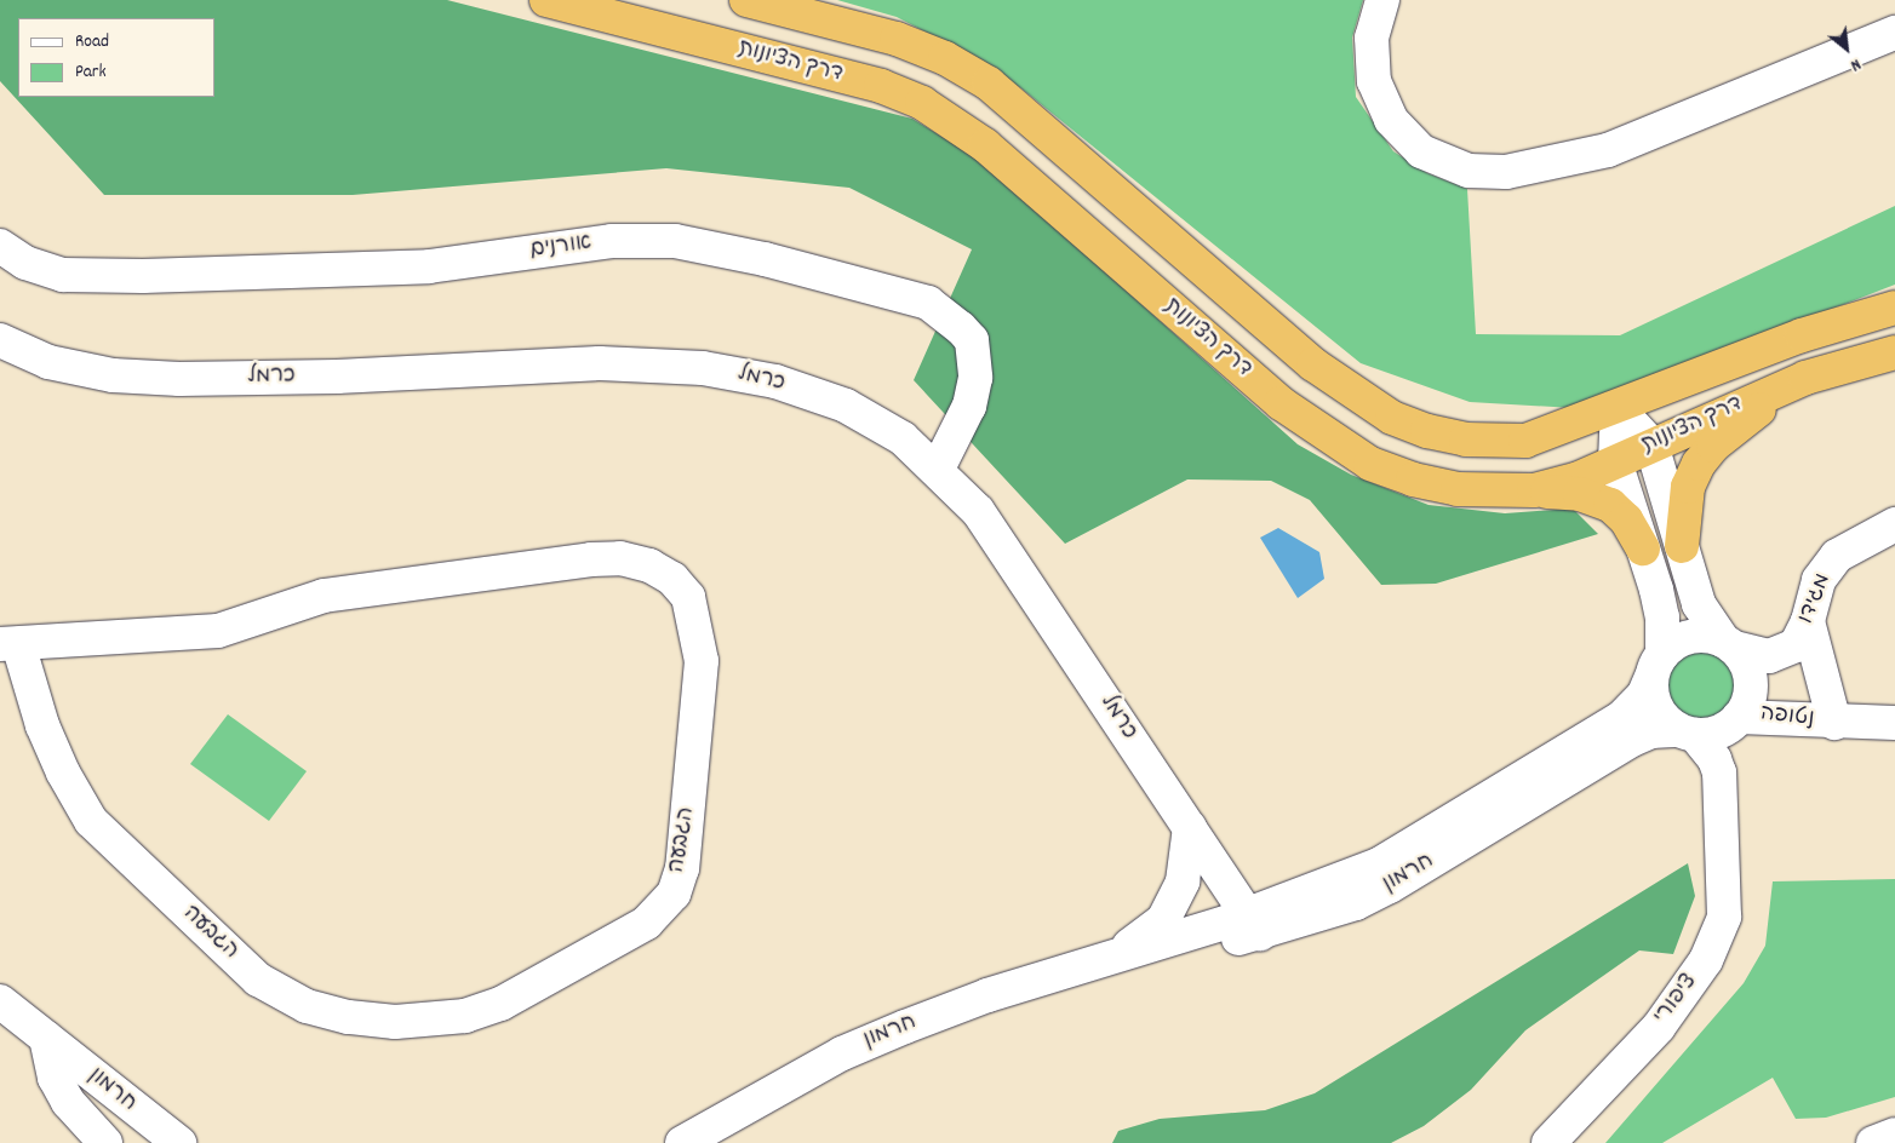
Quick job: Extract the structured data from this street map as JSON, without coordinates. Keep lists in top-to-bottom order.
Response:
{
  "streets": {
    "highway": ["דרך הציונות"],
    "street": [
      "אורנים",
      "כרמל",
      "מגידו",
      "נטופה",
      "הגבעה",
      "חרמון",
      "ציפורי"
    ]
  },
  "crossings": [
    ["דרך הציונות", "נטופה"],
    ["אורנים", "כרמל"],
    ["כרמל", "חרמון"],
    ["מגידו", "נטופה"],
    ["מגידו", "חרמון"],
    ["מגידו", "ציפורי"],
    ["נטופה", "חרמון"],
    ["נטופה", "ציפורי"],
    ["חרמון", "ציפורי"]
  ],
  "legend": ["Road", "Park"],
  "north": "bottom right"
}
